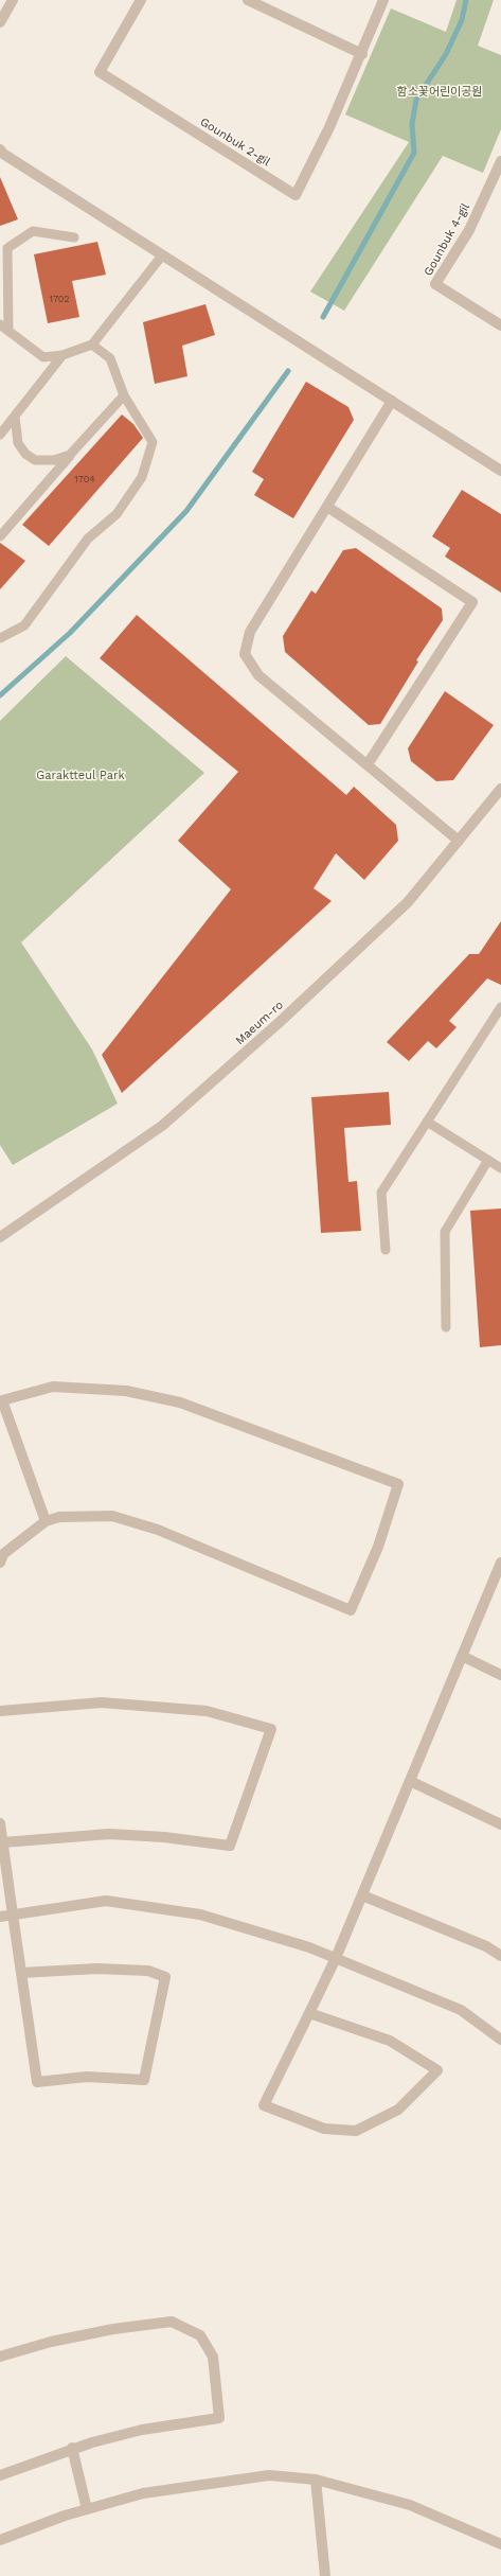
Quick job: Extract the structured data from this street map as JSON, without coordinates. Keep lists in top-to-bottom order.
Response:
{
  "streets": {
    "street": ["Gounbuk 2-gil", "Gounbuk 4-gil", "Maeum-ro"]
  },
  "parks": ["함소꽃어린이공원", "Garaktteul Park"],
  "house_numbers": ["1702", "1704"]
}
